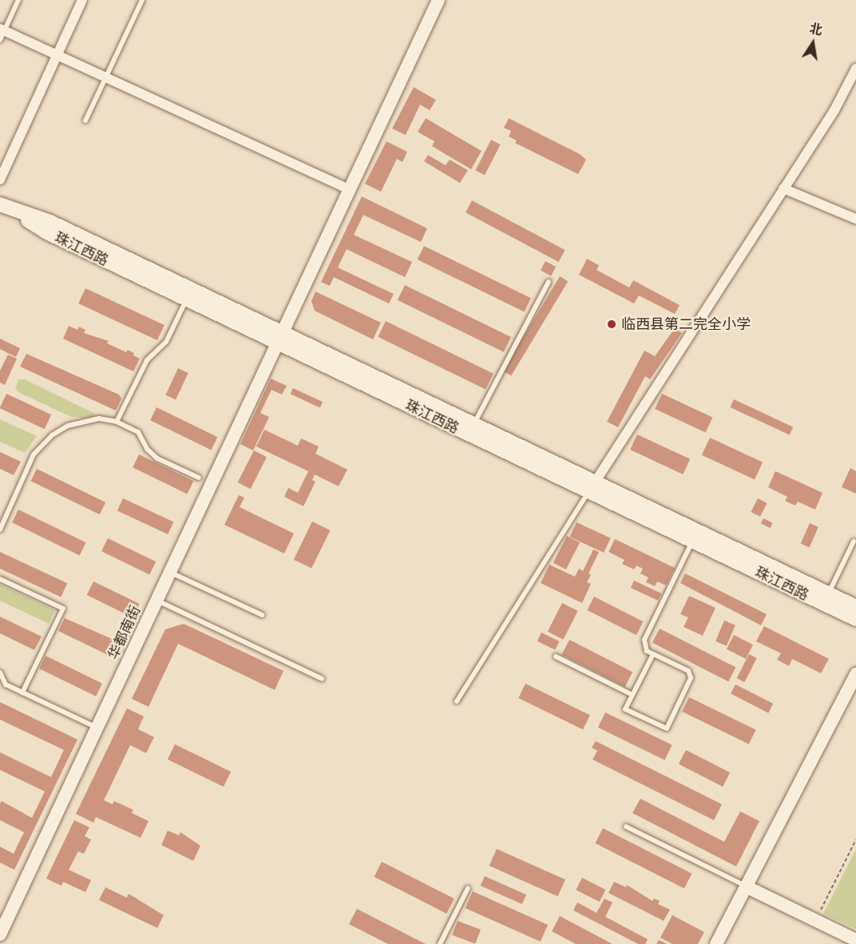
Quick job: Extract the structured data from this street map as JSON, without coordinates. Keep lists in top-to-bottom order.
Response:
{
  "streets": {
    "main road": ["珠江西路"],
    "street": ["华都南街"]
  },
  "crossings": [
    ["珠江西路", "华都南街"]
  ],
  "places": ["临西县第二完全小学"],
  "north": "top"
}
